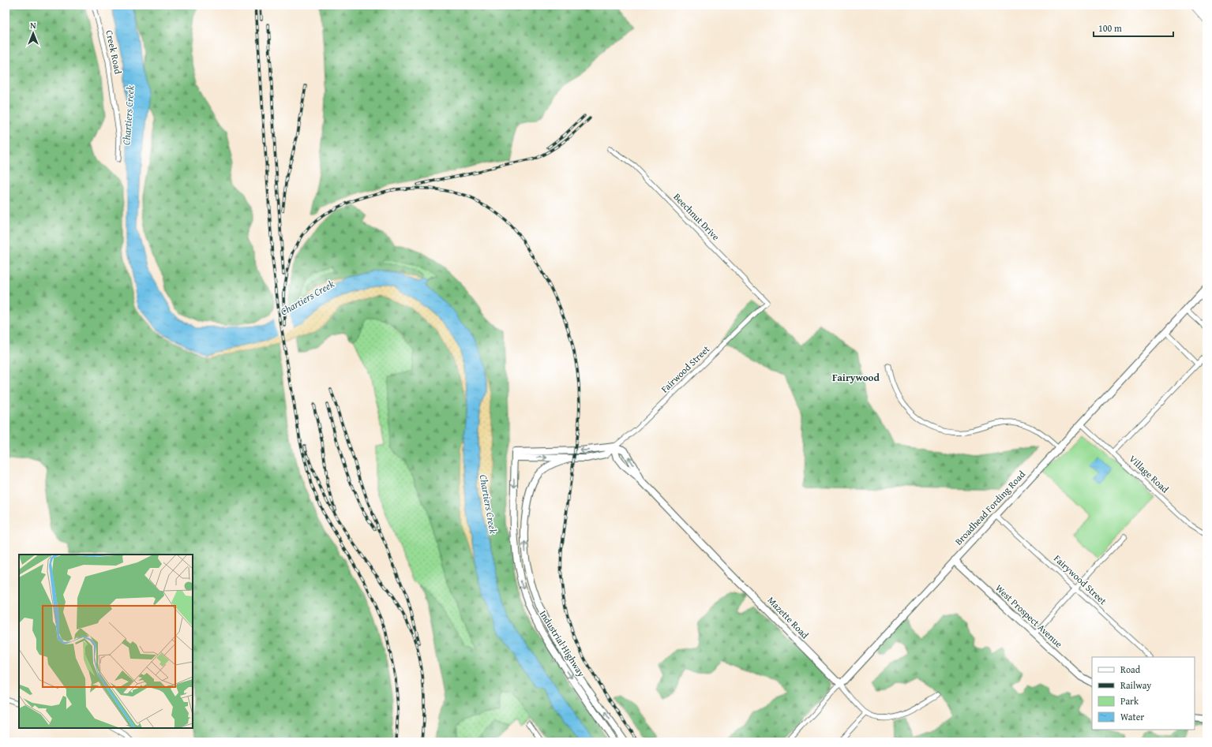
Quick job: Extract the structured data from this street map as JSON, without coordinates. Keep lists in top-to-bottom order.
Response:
{
  "streets": {
    "street": [
      "Creek Road",
      "Beechnut Drive",
      "Fairwood Street",
      "Village Road",
      "Broadhead Fording Road",
      "Fairywood Street",
      "West Prospect Avenue",
      "Mazette Road",
      "Industrial Highway"
    ]
  },
  "crossings": [
    ["Beechnut Drive", "Fairwood Street"],
    ["Fairwood Street", "Mazette Road"],
    ["Fairwood Street", "Industrial Highway"],
    ["Village Road", "Broadhead Fording Road"],
    ["Broadhead Fording Road", "Fairywood Street"],
    ["Broadhead Fording Road", "West Prospect Avenue"],
    ["Broadhead Fording Road", "Mazette Road"]
  ],
  "districts": ["Fairywood"],
  "water": ["Chartiers Creek"],
  "legend": [
    "Road",
    "Railway",
    "Park",
    "Water"
  ],
  "scale_bar": "100 m",
  "north": "top"
}
